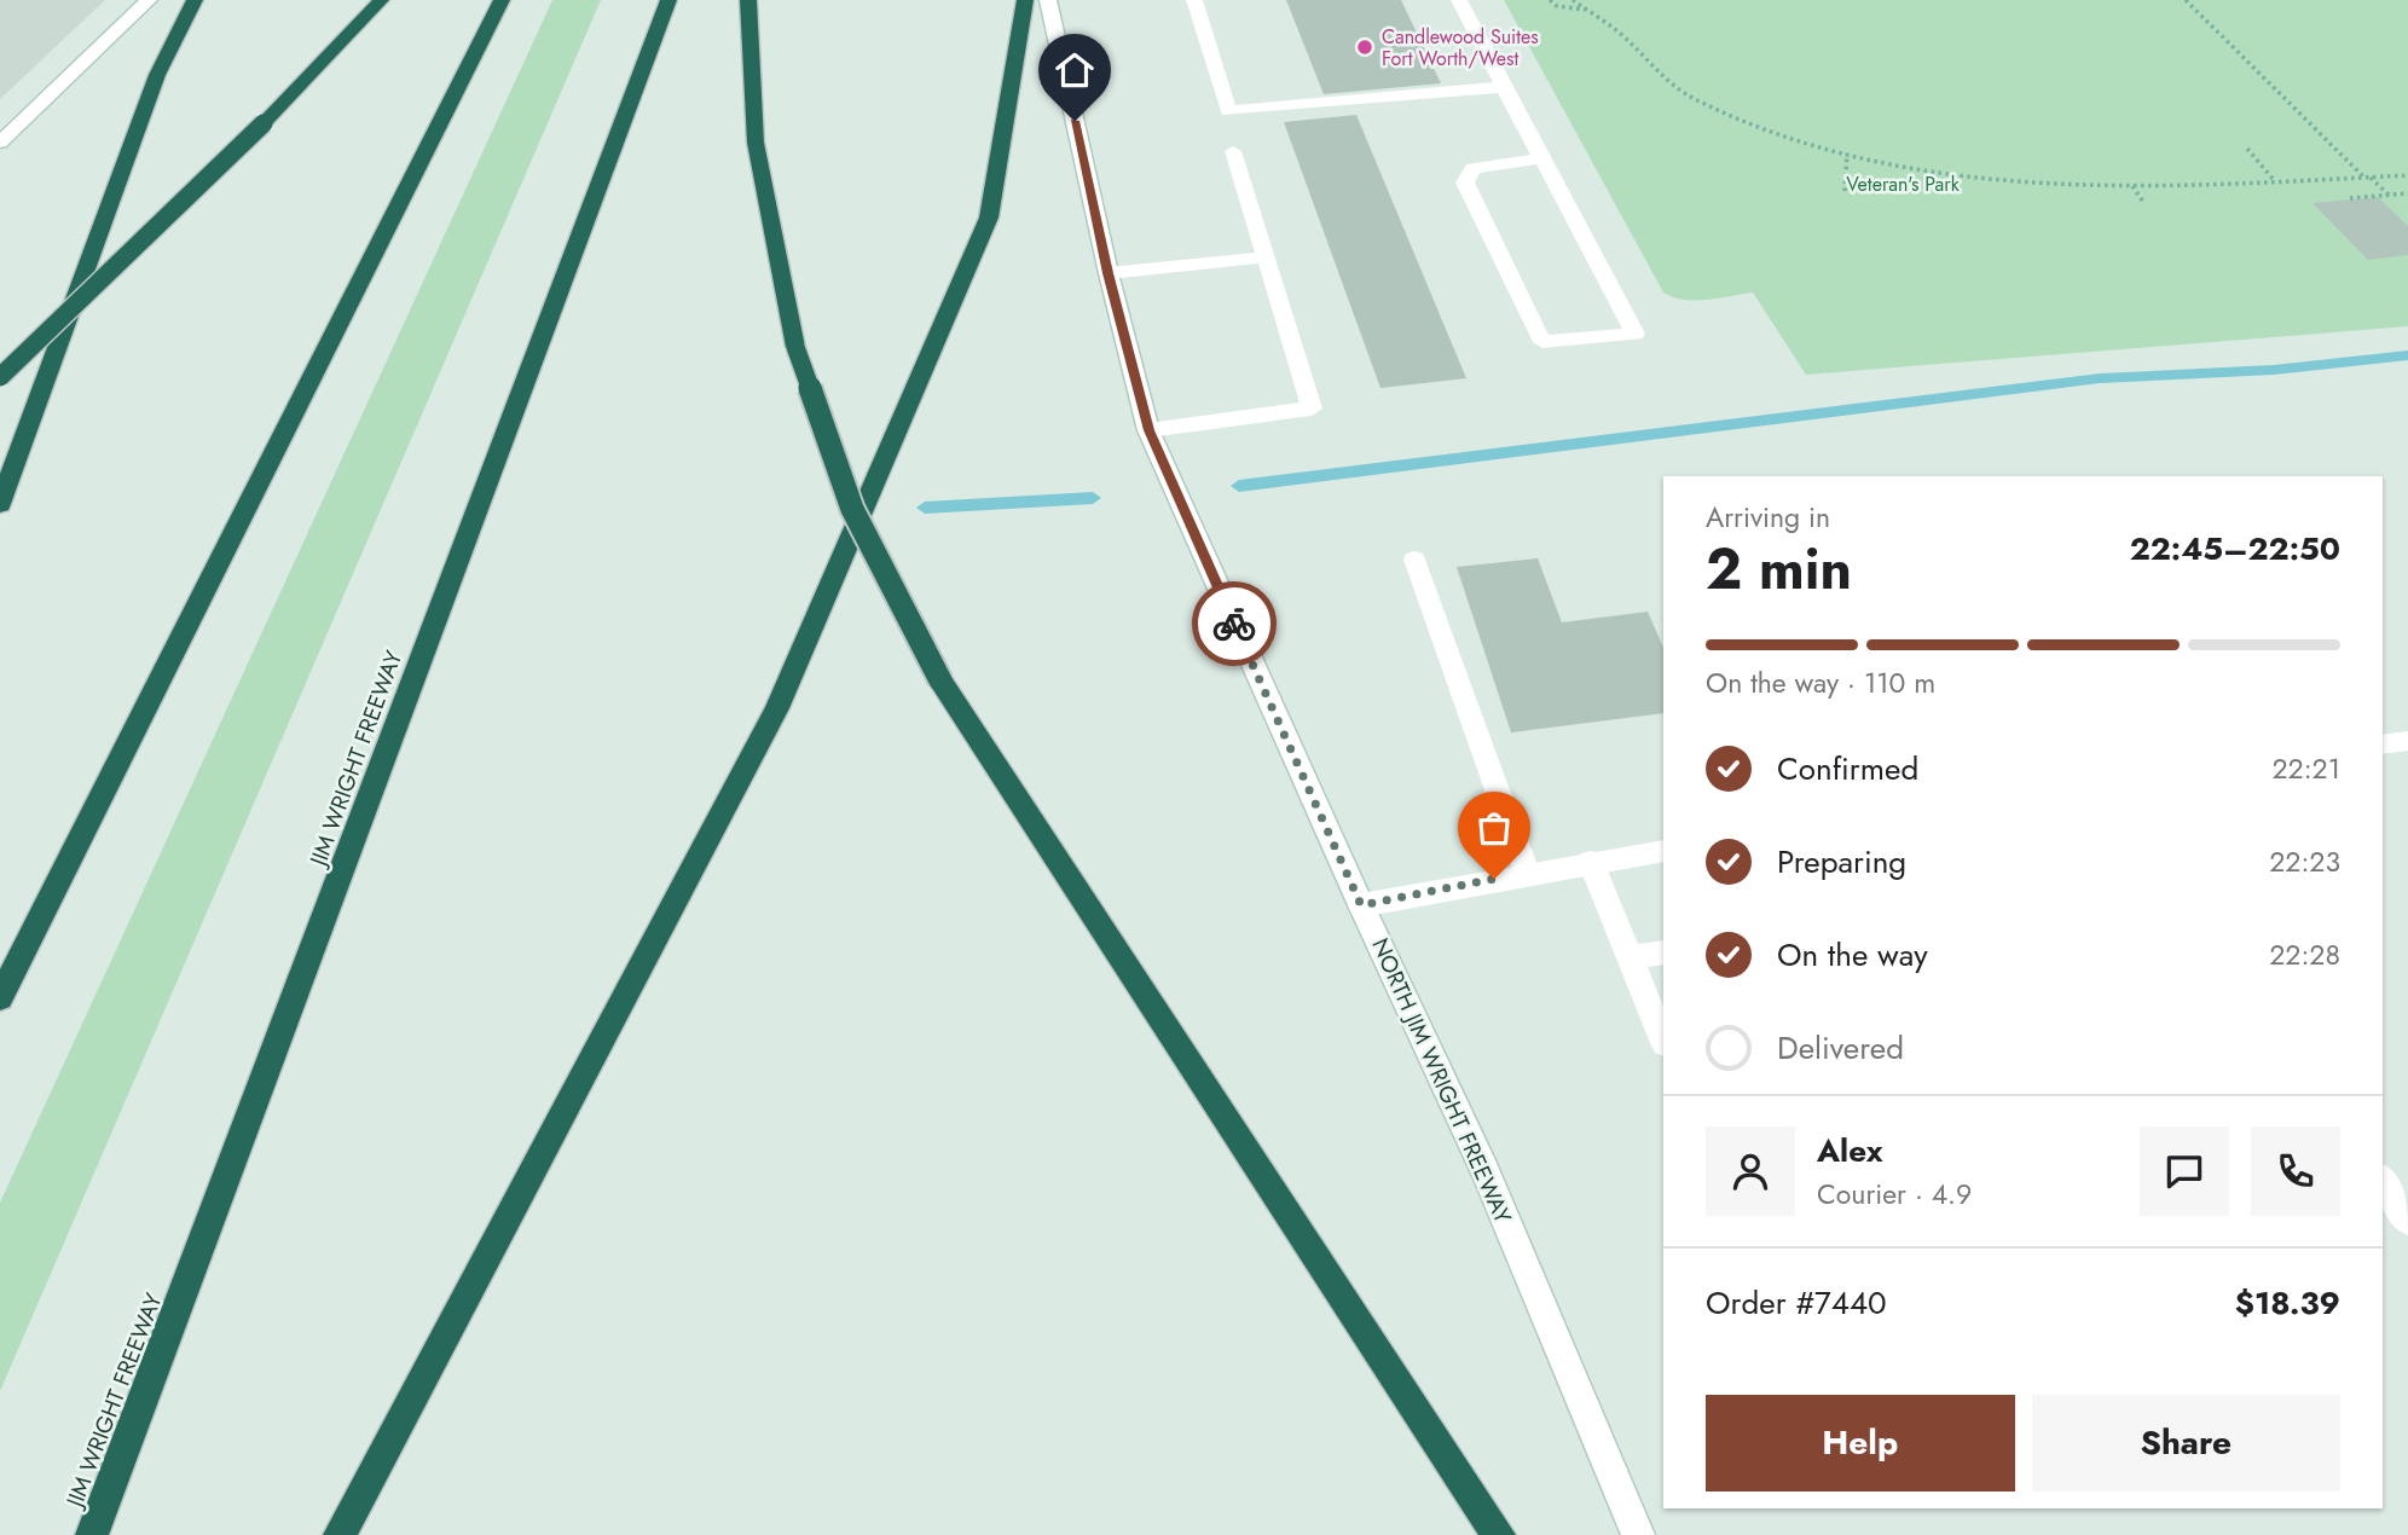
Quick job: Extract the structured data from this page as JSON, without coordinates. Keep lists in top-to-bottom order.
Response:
{
  "streets": {
    "highway": ["JIM WRIGHT FREEWAY"],
    "main road": ["NORTH JIM WRIGHT FREEWAY"]
  },
  "parks": ["Veteran's Park"],
  "places": ["Candlewood Suites Fort Worth/West"],
  "page": {
    "heading": ["2 min", "Arriving in", "22:45–22:50"],
    "panel": [
      "Alex",
      "Courier · 4.9",
      "Order #7440",
      "$18.39"
    ],
    "bar": "On the way · 110 m",
    "list": [
      ["Confirmed", "22:21"],
      ["Preparing", "22:23"],
      ["On the way", "22:28"],
      "Delivered"
    ],
    "buttons": ["Help", "Share"]
  }
}
